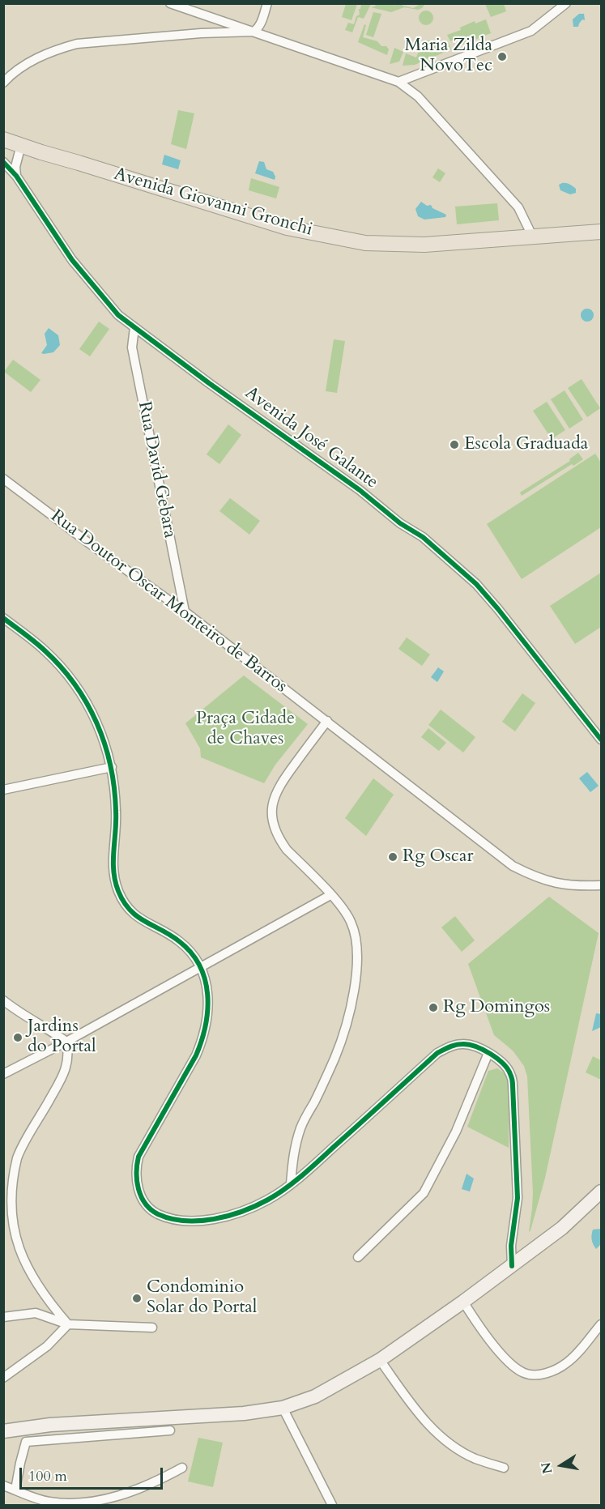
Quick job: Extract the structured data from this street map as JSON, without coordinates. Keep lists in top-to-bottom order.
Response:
{
  "streets": {
    "main road": ["Avenida Giovanni Gronchi"],
    "street": ["Avenida José Galante", "Rua David Gebara", "Rua Doutor Oscar Monteiro de Barros"]
  },
  "crossings": [
    ["Avenida José Galante", "Rua David Gebara"],
    ["Rua David Gebara", "Rua Doutor Oscar Monteiro de Barros"]
  ],
  "parks": ["Praça Cidade de Chaves"],
  "places": [
    "Maria Zilda NovoTec",
    "Escola Graduada",
    "Rg Oscar",
    "Rg Domingos",
    "Jardins do Portal",
    "Condominio Solar do Portal"
  ],
  "scale_bar": "100 m",
  "north": "left"
}
